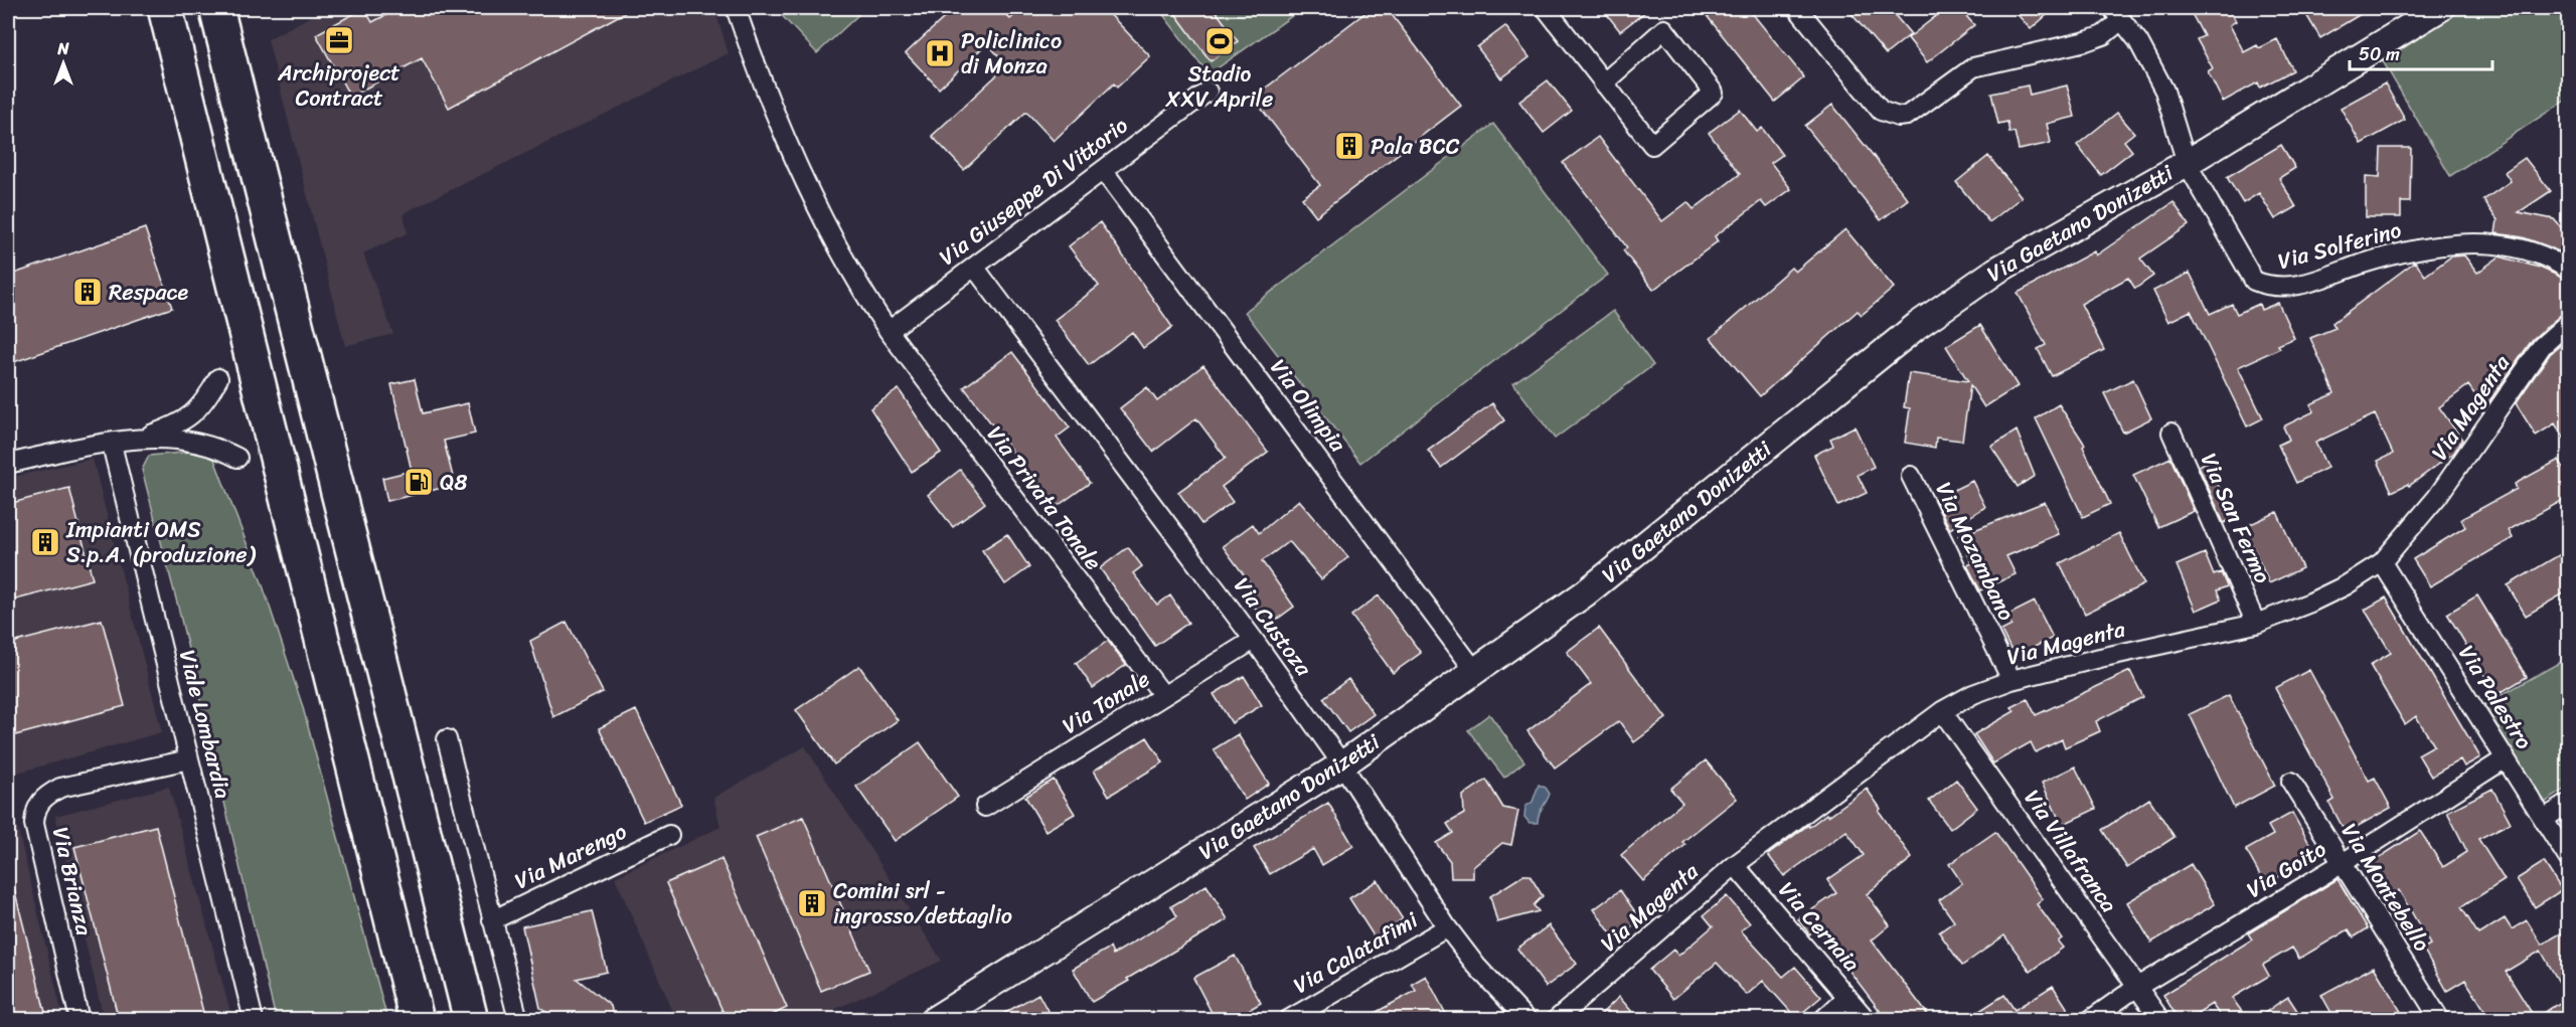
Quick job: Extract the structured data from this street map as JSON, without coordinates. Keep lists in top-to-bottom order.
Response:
{
  "streets": {
    "street": [
      "Via Giuseppe Di Vittorio",
      "Via Gaetano Donizetti",
      "Via Solferino",
      "Via Olimpia",
      "Via Magenta",
      "Via Privata Tonale",
      "Via San Fermo",
      "Via Mozambano",
      "Via Custoza",
      "Via Palestro",
      "Via Tonale",
      "Viale Lombardia",
      "Via Villafranca",
      "Via Marengo",
      "Via Goito",
      "Via Brianza",
      "Via Montebello",
      "Via Cernaia",
      "Via Calatafimi"
    ]
  },
  "crossings": [
    ["Via Giuseppe Di Vittorio", "Via Olimpia"],
    ["Via Giuseppe Di Vittorio", "Via Privata Tonale"],
    ["Via Giuseppe Di Vittorio", "Via Custoza"],
    ["Via Gaetano Donizetti", "Via Solferino"],
    ["Via Gaetano Donizetti", "Via Olimpia"],
    ["Via Gaetano Donizetti", "Via Custoza"],
    ["Via Magenta", "Via San Fermo"],
    ["Via Magenta", "Via Mozambano"],
    ["Via Magenta", "Via Palestro"],
    ["Via Magenta", "Via Villafranca"],
    ["Via Magenta", "Via Cernaia"],
    ["Via Privata Tonale", "Via Tonale"],
    ["Via Custoza", "Via Tonale"],
    ["Via Custoza", "Via Calatafimi"],
    ["Via Palestro", "Via Goito"],
    ["Viale Lombardia", "Via Brianza"],
    ["Via Villafranca", "Via Goito"],
    ["Via Goito", "Via Montebello"]
  ],
  "places": {
    "office": ["Archiproject Contract"],
    "sports": ["Stadio XXV Aprile"],
    "hospital": ["Policlinico di Monza"],
    "building": [
      "Pala BCC",
      "Respace",
      "Impianti OMS S.p.A. (produzione)",
      "Comini srl - ingrosso/dettaglio"
    ],
    "fuel station": ["Q8"]
  },
  "scale_bar": "50 m",
  "north": "top"
}
